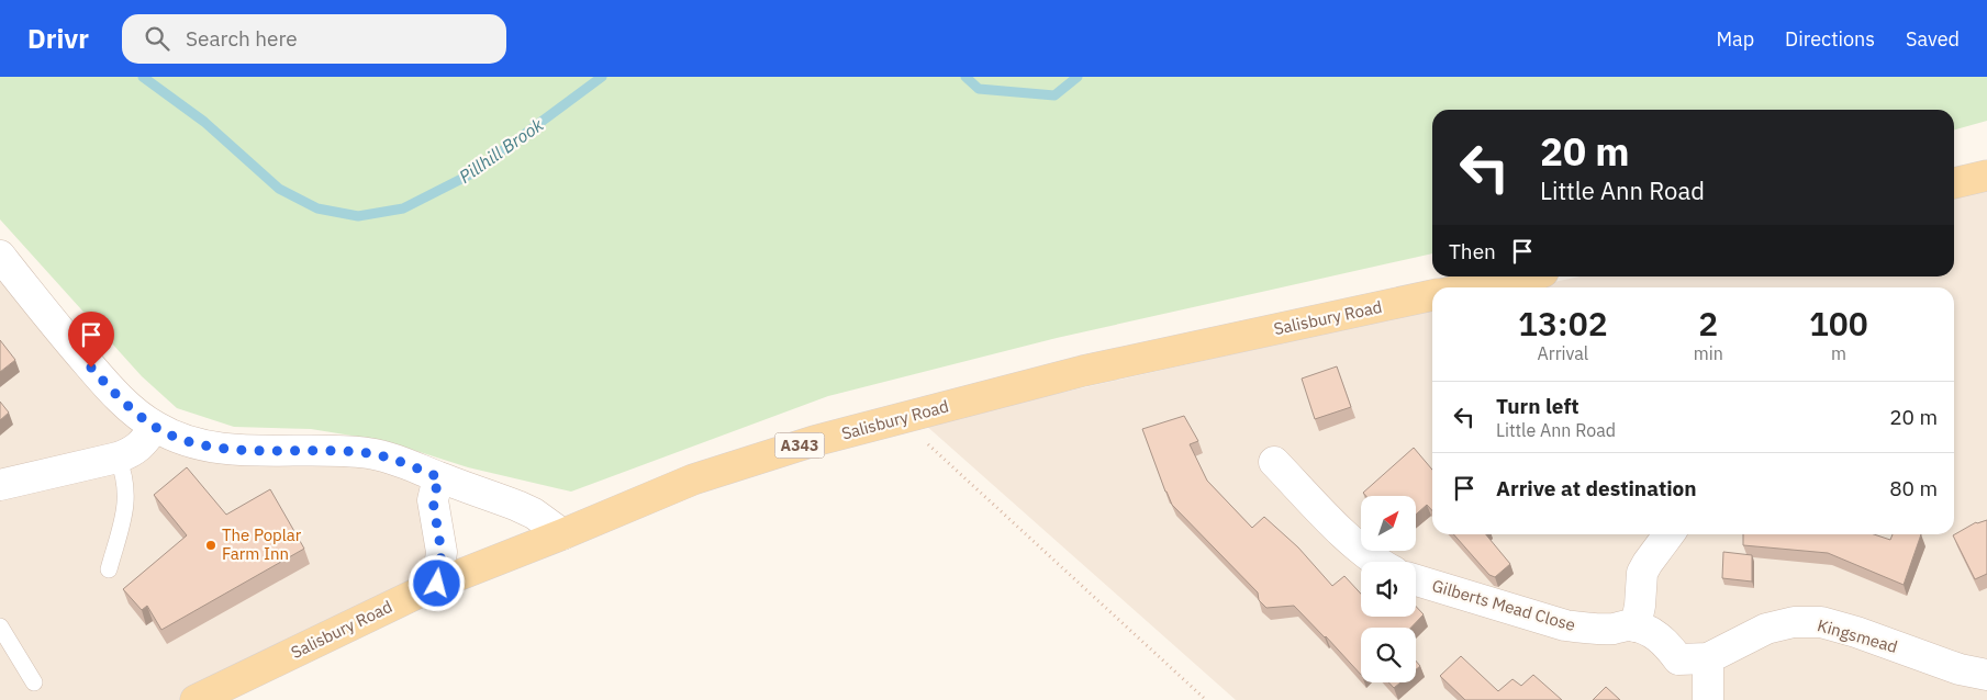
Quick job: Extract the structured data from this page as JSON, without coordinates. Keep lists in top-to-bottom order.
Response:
{
  "streets": {
    "main road": ["Salisbury Road", "A343"],
    "street": ["Gilberts Mead Close", "Kingsmead"]
  },
  "water": ["Pillhill Brook"],
  "places": ["The Poplar Farm Inn"],
  "north": "top right",
  "page": {
    "header": "Drivr",
    "search": "Search here",
    "nav": ["Map", "Directions", "Saved"],
    "turn": ["20 m", "Little Ann Road"],
    "then": "Then",
    "eta": [
      "13:02",
      "Arrival",
      "2",
      "min",
      "100",
      "m"
    ],
    "list": [
      {
        "name": "Turn left",
        "note": "Little Ann Road",
        "value": "20 m"
      },
      {
        "name": "Arrive at destination",
        "value": "80 m"
      }
    ]
  }
}
